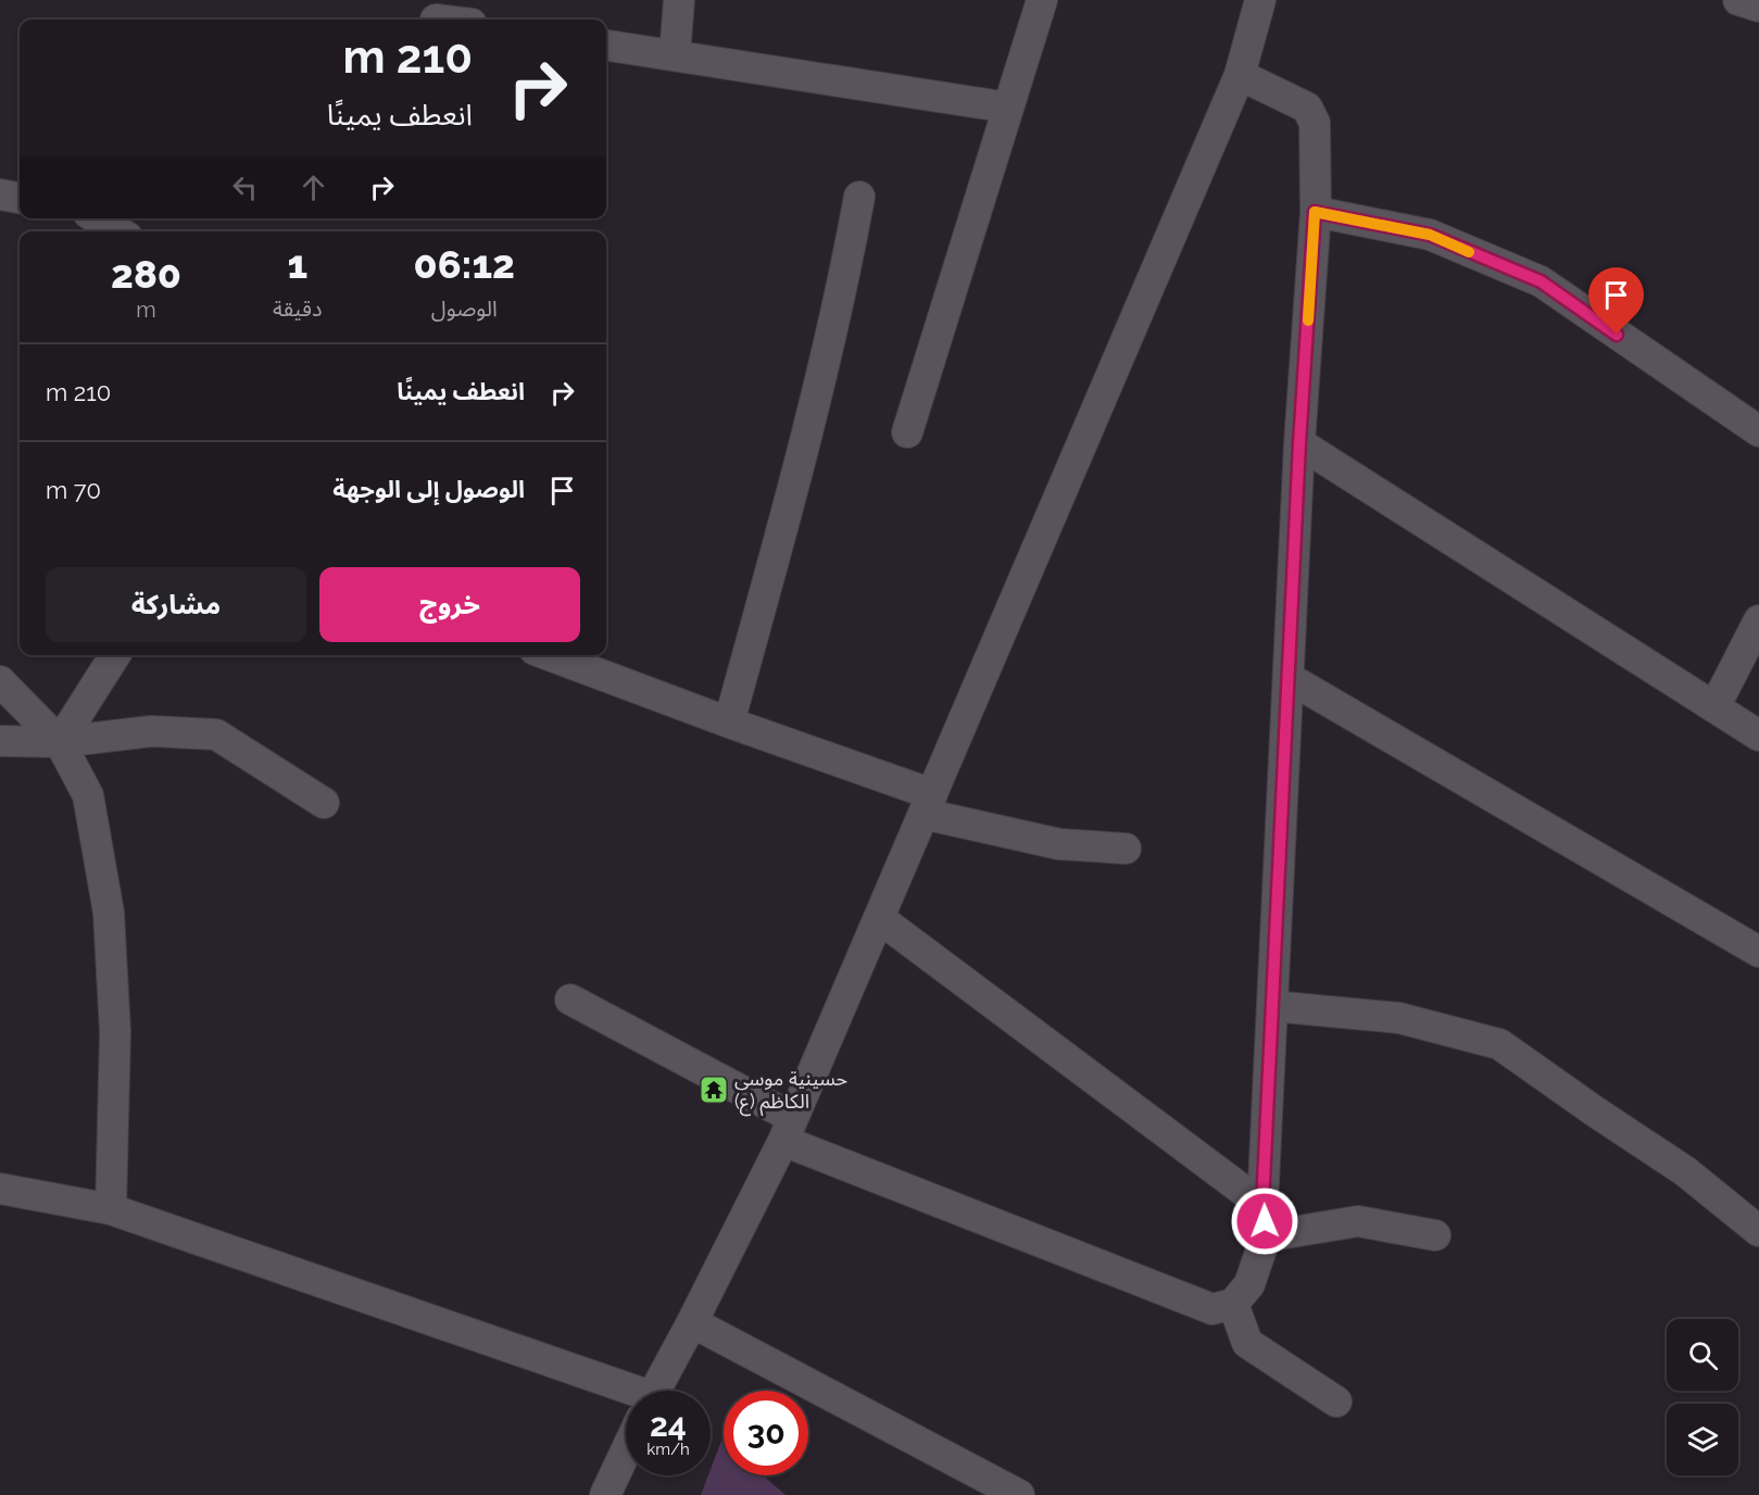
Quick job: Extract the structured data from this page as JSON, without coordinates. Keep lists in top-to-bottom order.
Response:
{
  "places": {
    "temple": ["حسينية موسى الكاظم (ع)"]
  },
  "page": {
    "turn": ["210 m", "انعطف يمينًا"],
    "eta": [
      "06:12",
      "الوصول",
      "1",
      "دقيقة",
      "280",
      "m"
    ],
    "list": [
      {
        "name": "انعطف يمينًا",
        "value": "210 m"
      },
      {
        "name": "الوصول إلى الوجهة",
        "value": "70 m"
      }
    ],
    "buttons": ["خروج", "مشاركة"],
    "speed": "24 km/h",
    "limit": "30"
  }
}
